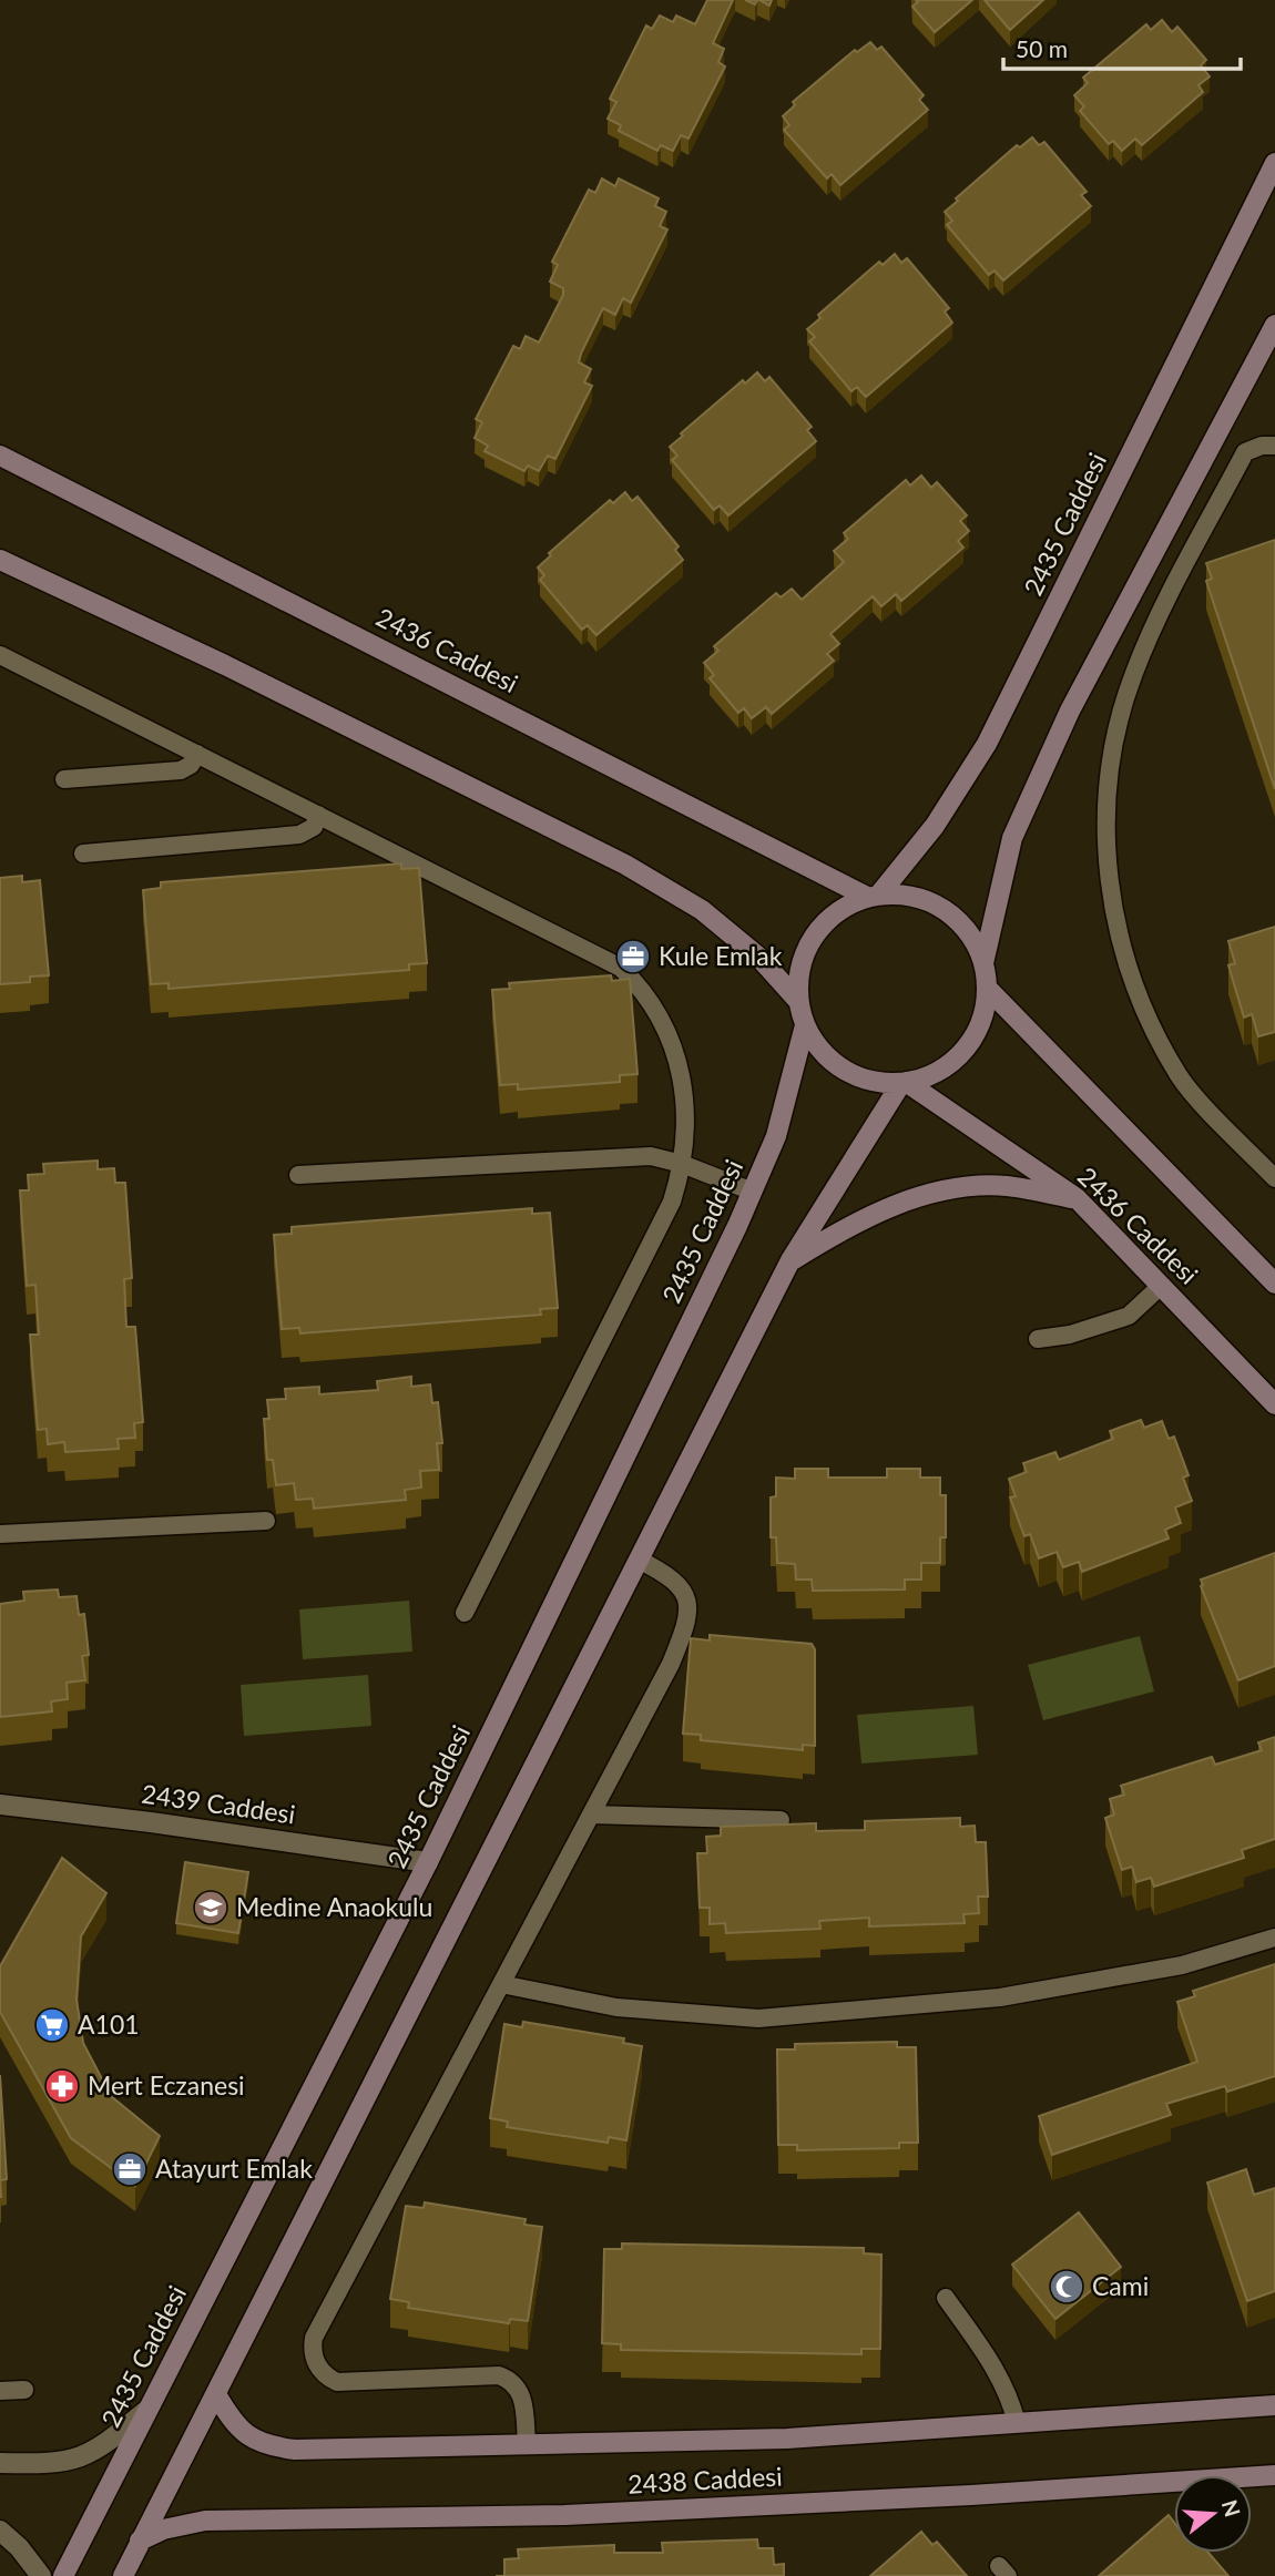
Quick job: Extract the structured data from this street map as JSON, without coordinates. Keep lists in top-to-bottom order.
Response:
{
  "streets": {
    "street": [
      "2435 Caddesi",
      "2436 Caddesi",
      "2439 Caddesi",
      "2438 Caddesi"
    ]
  },
  "crossings": [
    ["2435 Caddesi", "2436 Caddesi"],
    ["2435 Caddesi", "2439 Caddesi"]
  ],
  "places": {
    "office": ["Kule Emlak", "Atayurt Emlak"],
    "school or university": ["Medine Anaokulu"],
    "supermarket": ["A101"],
    "pharmacy": ["Mert Eczanesi"],
    "mosque": ["Cami"]
  },
  "scale_bar": "50 m",
  "north": "right"
}
